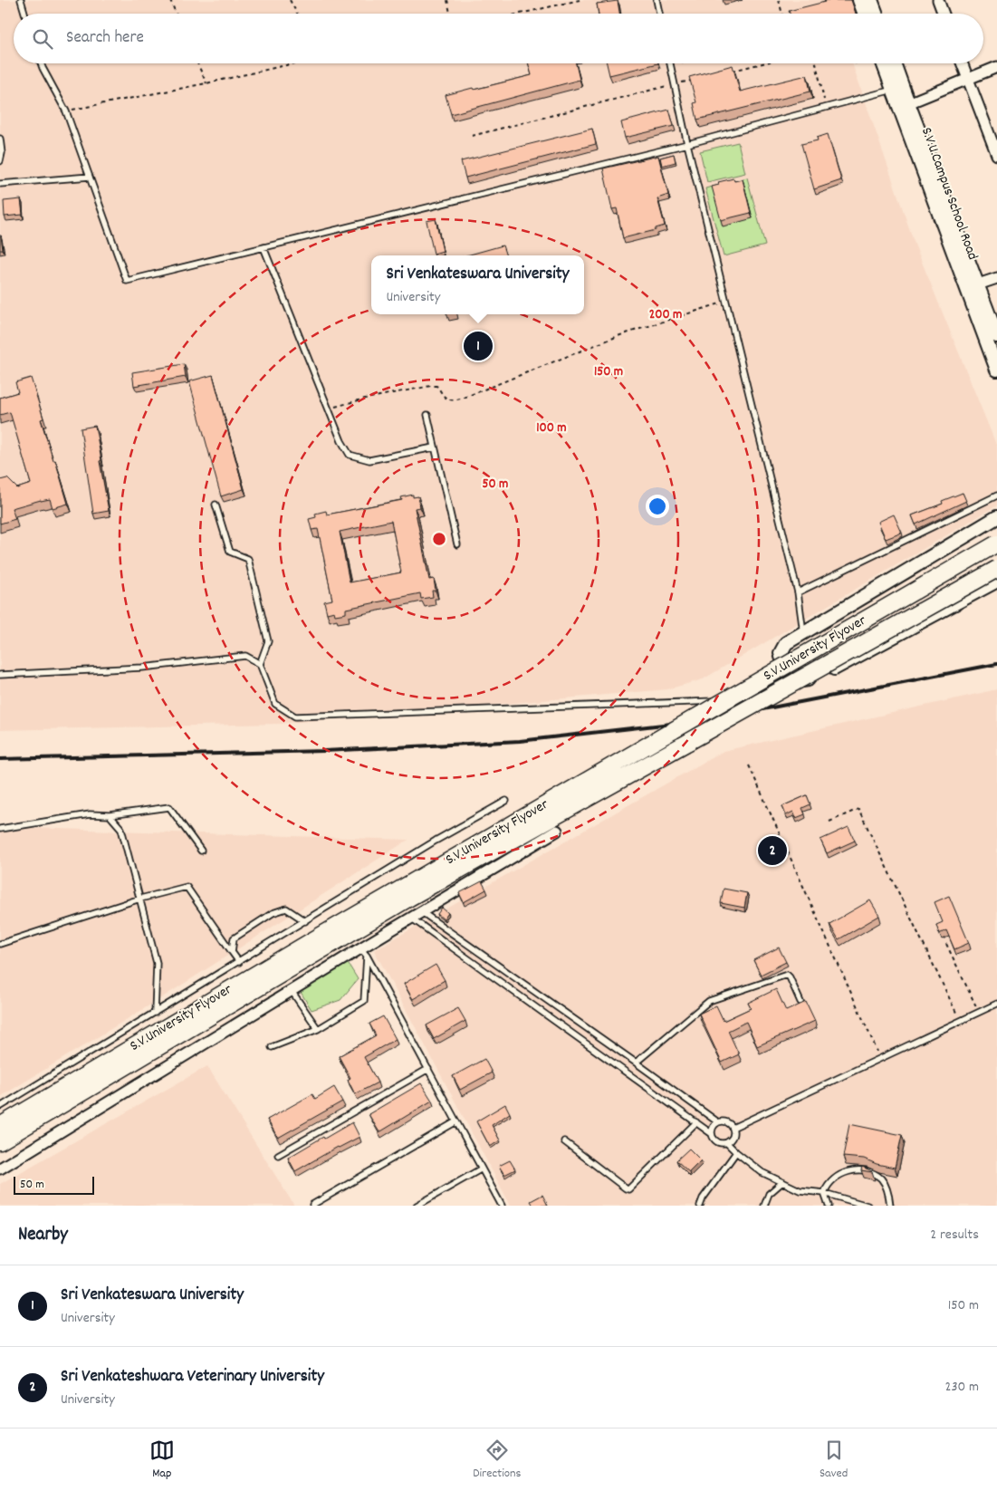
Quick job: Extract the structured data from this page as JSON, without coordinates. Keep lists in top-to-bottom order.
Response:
{
  "streets": {
    "main road": ["S.V.University Flyover"],
    "street": ["S.V.U.Campus School Road"]
  },
  "scale_bar": "50 m",
  "page": {
    "search": "Search here",
    "popup": ["Sri Venkateswara University", "University"],
    "pins": ["1", "2"],
    "scale": "50 m",
    "heading": ["Nearby", "2 results"],
    "list": [
      {
        "mark": "1",
        "name": "Sri Venkateswara University",
        "note": "University",
        "value": "150 m"
      },
      {
        "mark": "2",
        "name": "Sri Venkateshwara Veterinary University",
        "note": "University",
        "value": "230 m"
      }
    ],
    "nav": ["Map", "Directions", "Saved"]
  },
  "rings": [
    "200 m",
    "150 m",
    "100 m",
    "50 m"
  ]
}
